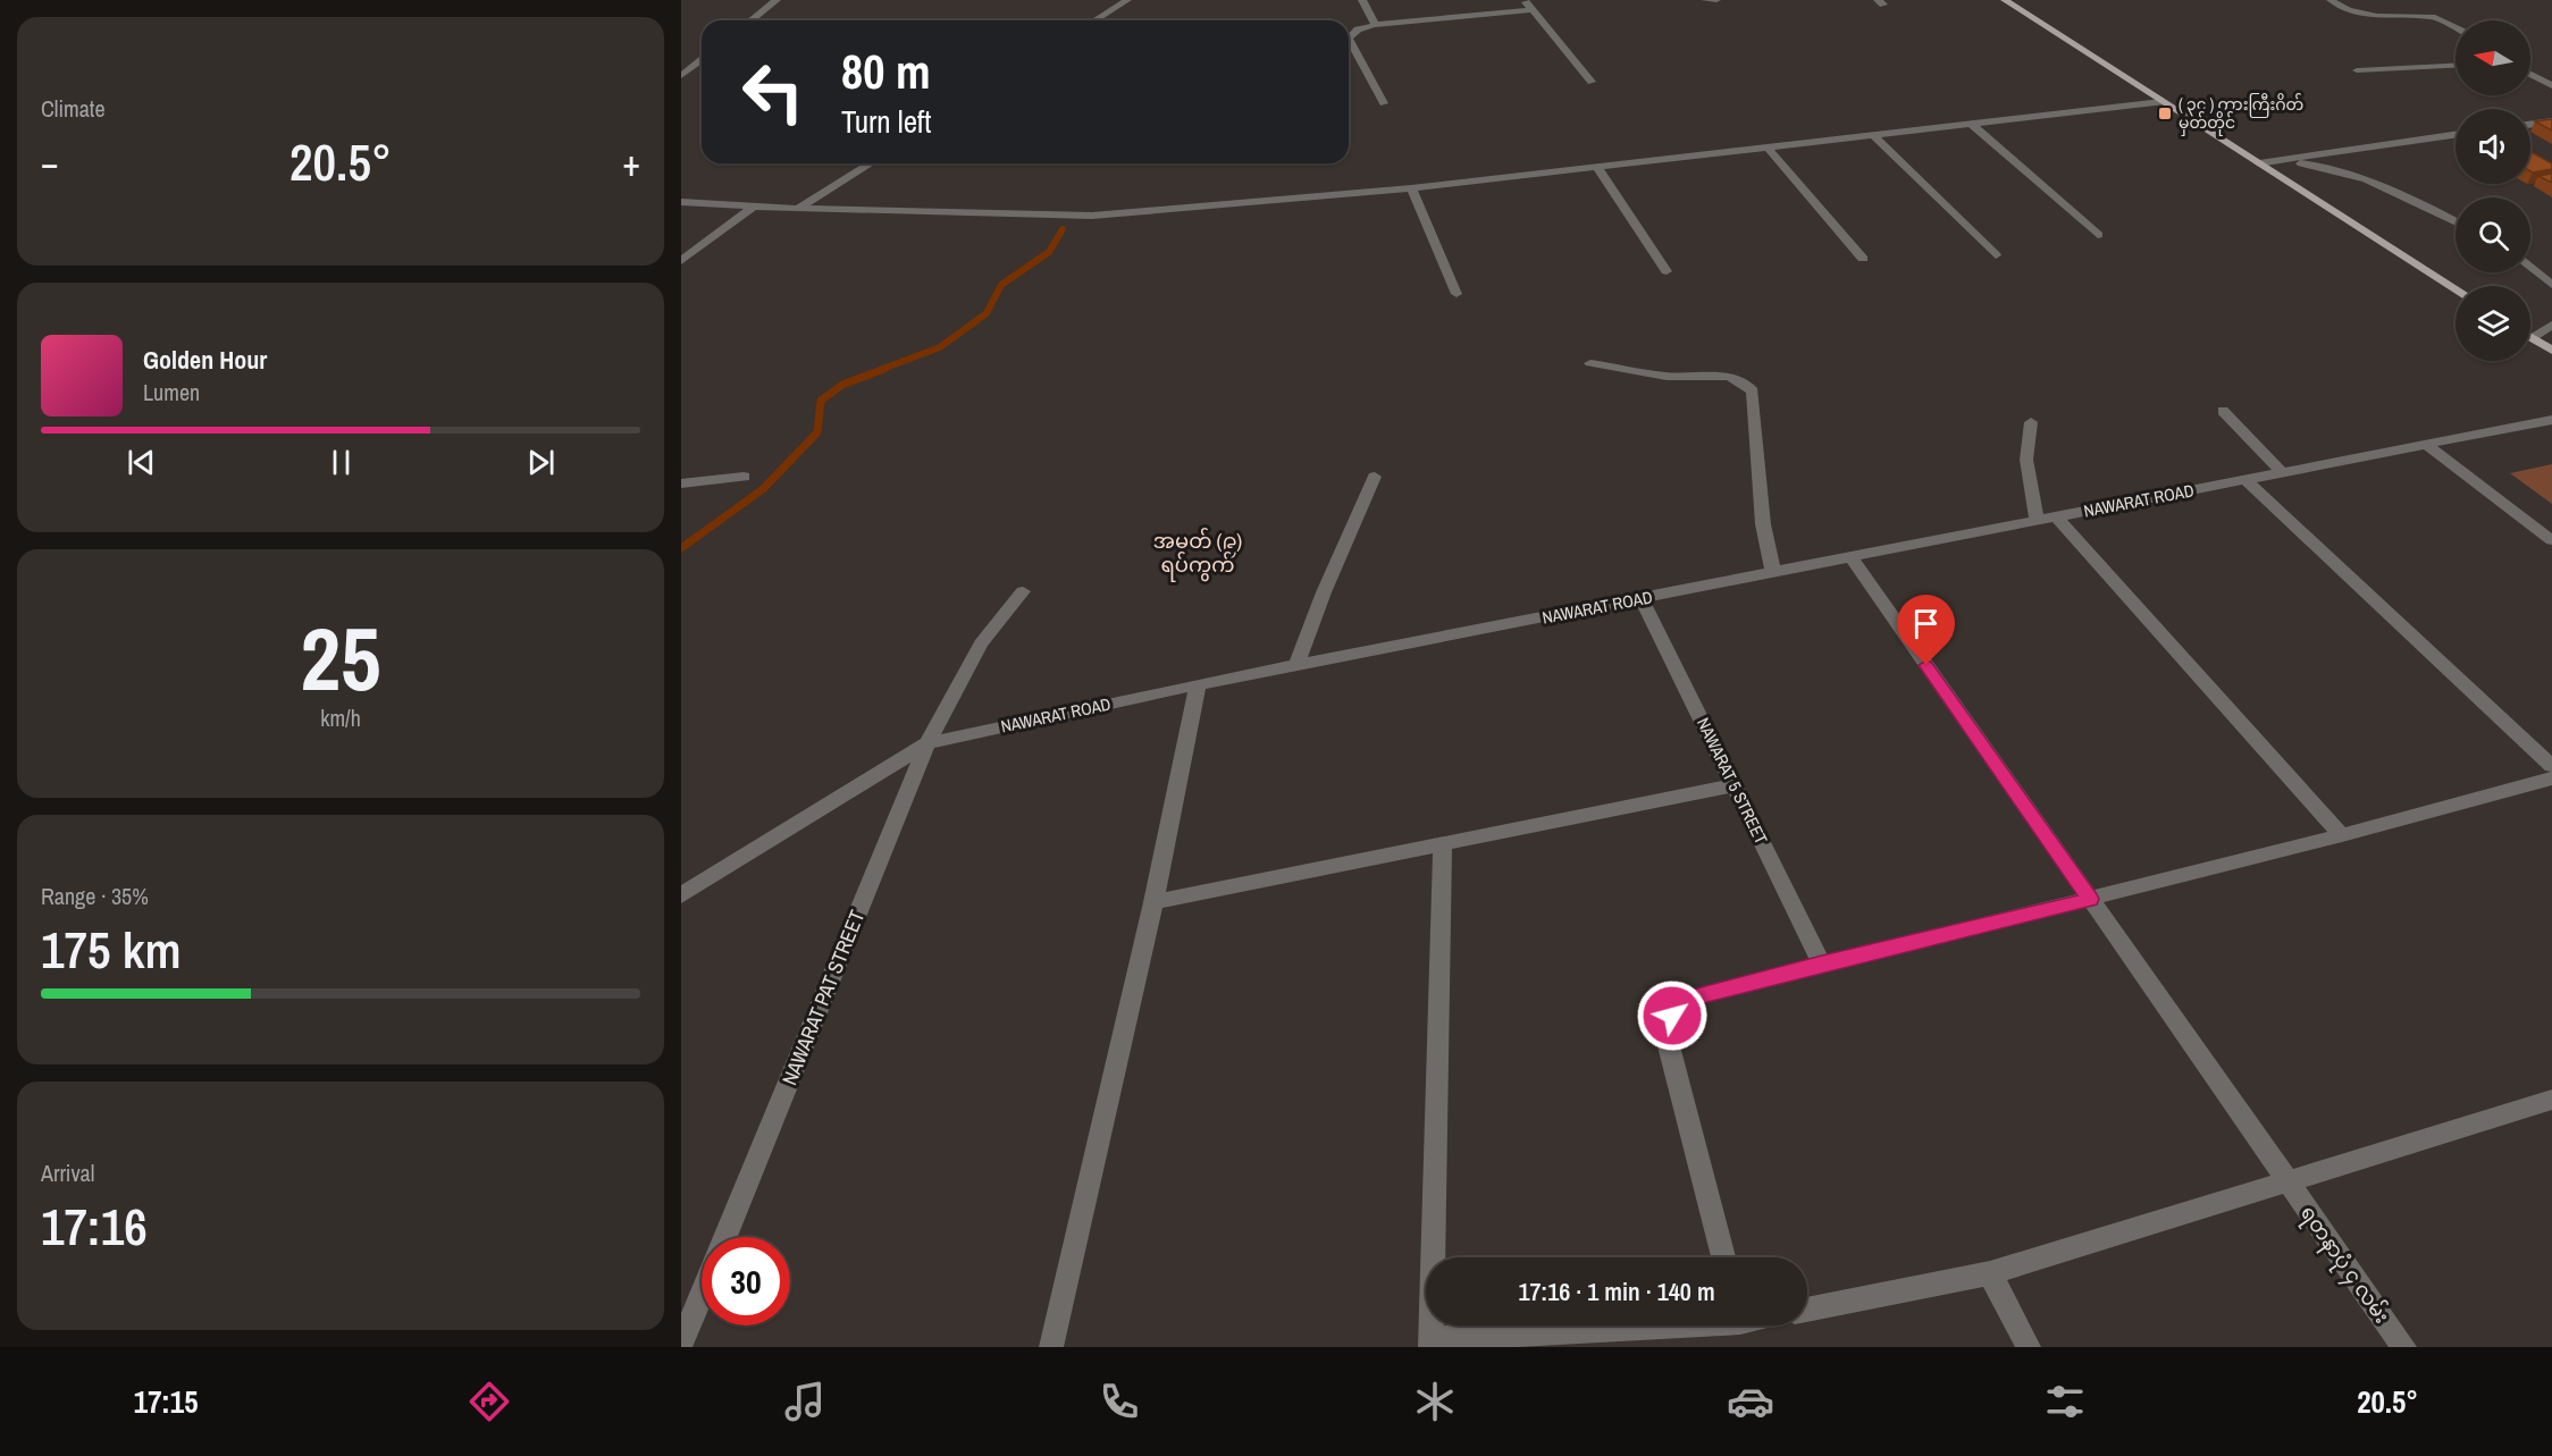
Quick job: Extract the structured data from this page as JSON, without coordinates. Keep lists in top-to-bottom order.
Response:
{
  "streets": {
    "street": [
      "NAWARAT ROAD",
      "NAWARAT 5 STREET",
      "NAWARAT PAT STREET",
      "ရတနာပုံ ၄ လမ်း"
    ]
  },
  "crossings": [
    ["NAWARAT ROAD", "NAWARAT 5 STREET"],
    ["NAWARAT ROAD", "NAWARAT PAT STREET"],
    ["NAWARAT ROAD", "ရတနာပုံ ၄ လမ်း"]
  ],
  "districts": ["အမှတ် (၉) ရပ်ကွက်"],
  "places": {
    "transit": ["( ၃၄ ) ကားကြီးဂိတ် မှတ်တိုင်"]
  },
  "north": "left",
  "page": {
    "tile": [
      "Climate",
      ["25", "km/h"],
      ["Range · 35%", "175 km"],
      ["Arrival", "17:16"]
    ],
    "turn": ["80 m", "Turn left"],
    "heat": ["−", "20.5°", "+"],
    "song": ["Golden Hour", "Lumen"],
    "limit": "30",
    "trip": "17:16 · 1 min · 140 m",
    "tabs": ["17:15", "20.5°"]
  }
}
